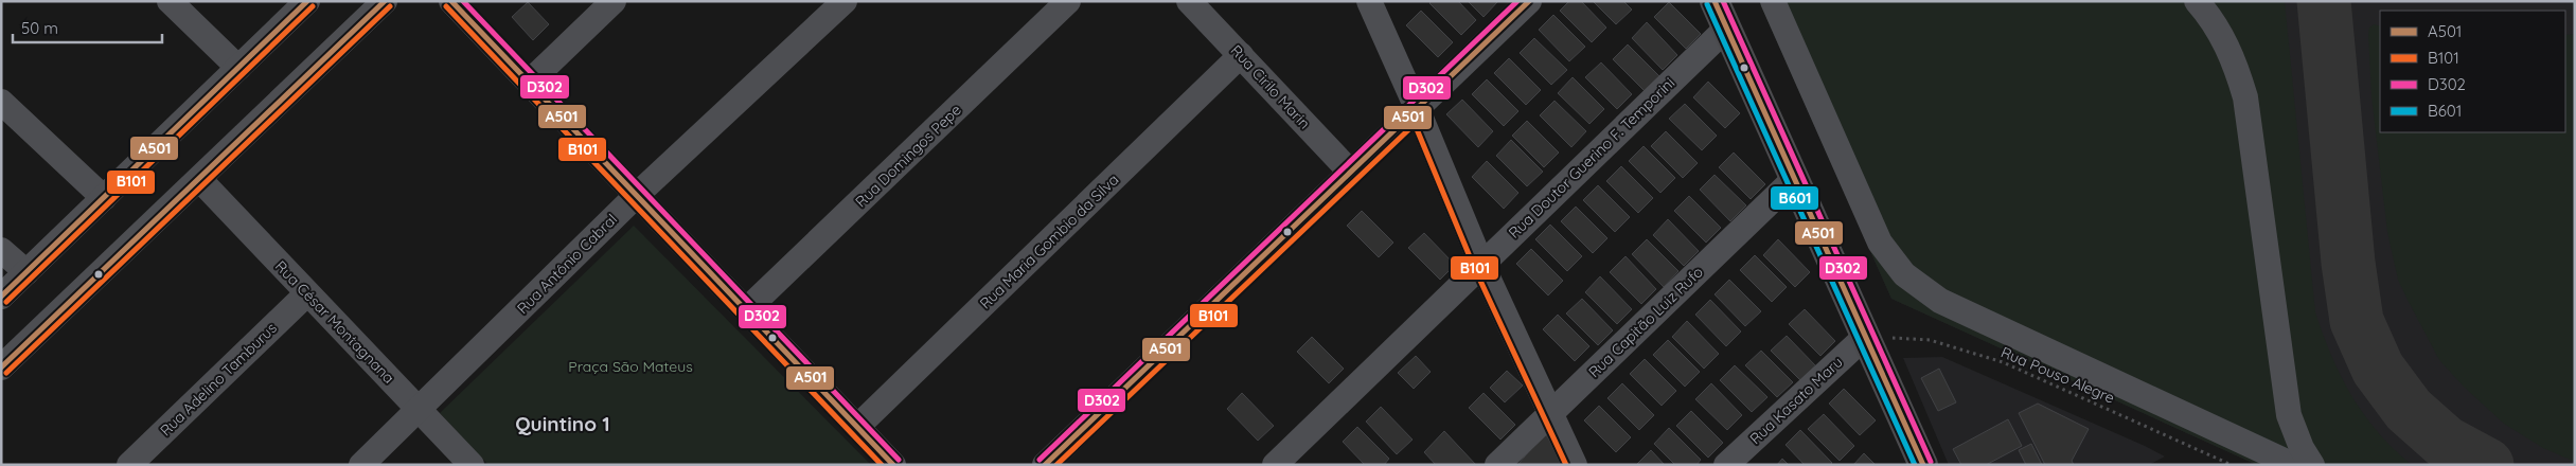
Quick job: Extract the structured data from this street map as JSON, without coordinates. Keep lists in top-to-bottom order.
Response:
{
  "streets": {
    "street": [
      "Rua Cirilo Marin",
      "Rua Domingos Pepe",
      "Rua Doutor Guerino F. Temporini",
      "Rua Maria Gombio da Silva",
      "Rua Antônio Cabral",
      "Rua César Montagnana",
      "Rua Capitão Luiz Rufo",
      "Rua Adelino Tamburus",
      "Rua Kasato Maru"
    ],
    "path": ["Rua Pouso Alegre"]
  },
  "crossings": [
    ["Rua Cirilo Marin", "Rua Maria Gombio da Silva"],
    ["Rua Antônio Cabral", "Rua César Montagnana"],
    ["Rua César Montagnana", "Rua Adelino Tamburus"],
    ["Rua Pouso Alegre", "Rua Kasato Maru"]
  ],
  "districts": ["Quintino 1"],
  "parks": ["Praça São Mateus"],
  "lines": [
    "transit line A501",
    "transit line D302",
    "transit line B601",
    "transit line B101"
  ],
  "legend": [
    "A501",
    "B101",
    "D302",
    "B601"
  ],
  "scale_bar": "50 m"
}
